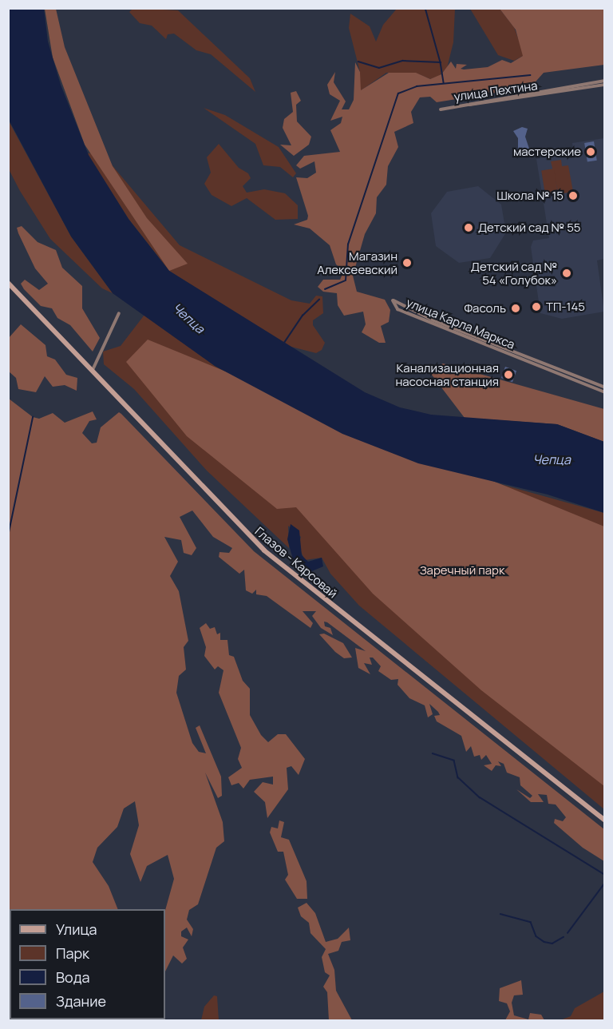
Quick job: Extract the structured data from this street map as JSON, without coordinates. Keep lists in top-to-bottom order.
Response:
{
  "streets": {
    "main road": ["Глазов - Карсовай"],
    "street": ["улица Пехтина", "улица Карла Маркса"]
  },
  "water": ["Чепца"],
  "parks": ["Заречный парк"],
  "places": [
    "мастерские",
    "Школа № 15",
    "Детский сад № 55",
    "Магазин Алексеевский",
    "Детский сад № 54 «Голубок»",
    "ТП-145",
    "Фасоль",
    "Канализационная насосная станция"
  ],
  "legend": [
    "Улица",
    "Парк",
    "Вода",
    "Здание"
  ]
}
